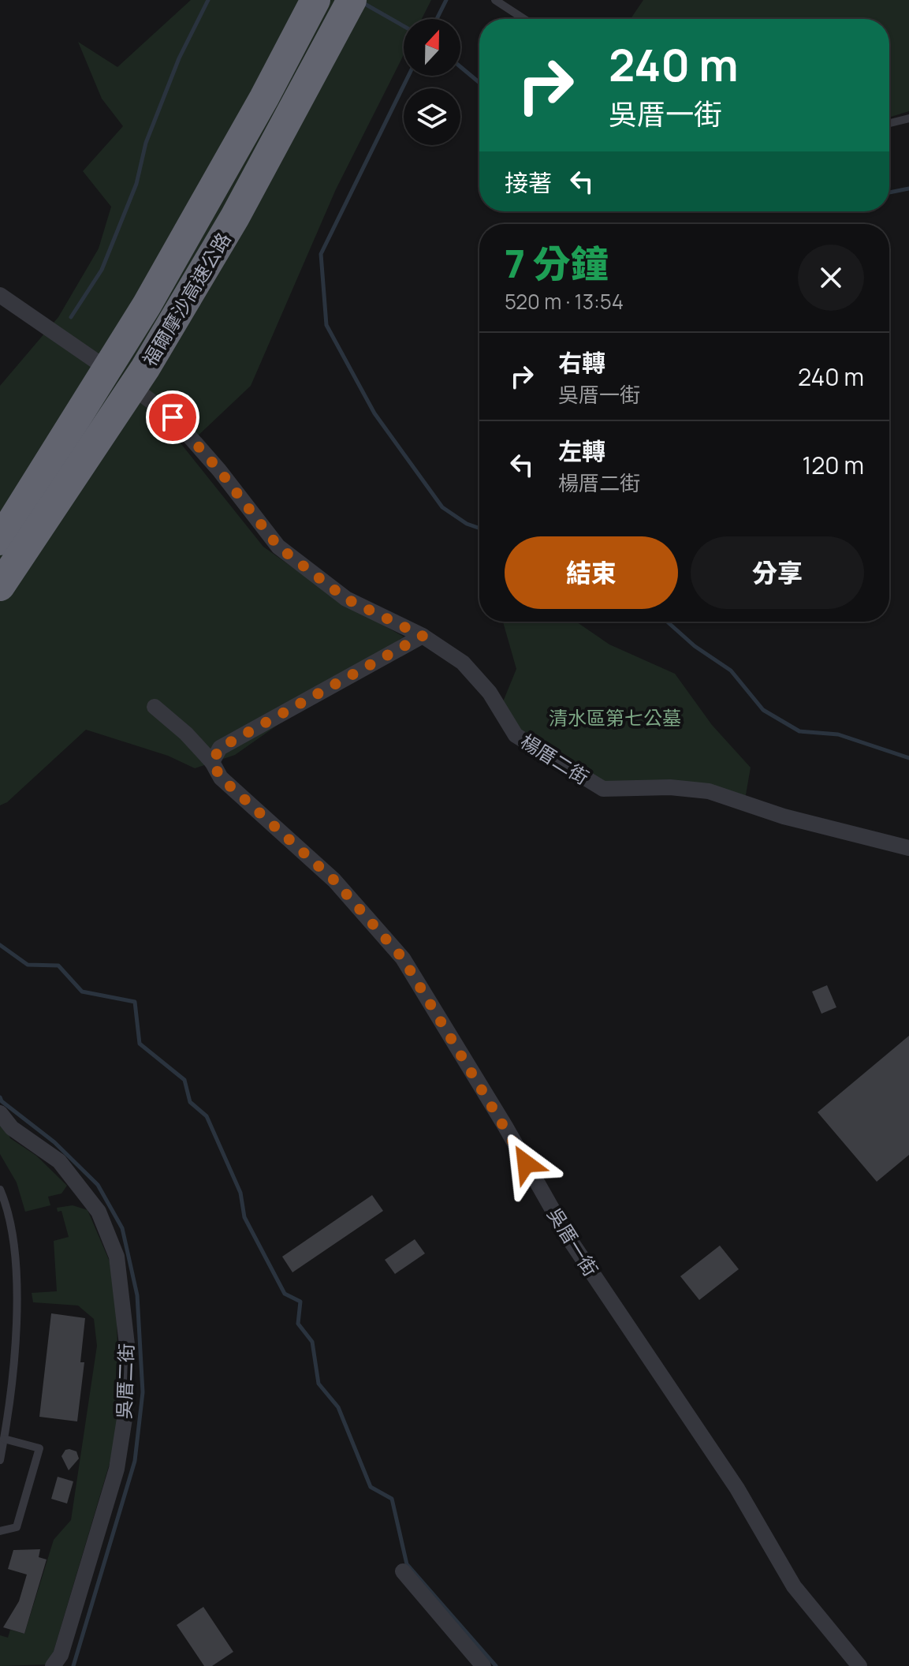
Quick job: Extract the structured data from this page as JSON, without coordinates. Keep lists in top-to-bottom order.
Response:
{
  "streets": {
    "highway": ["福爾摩沙高速公路"],
    "street": ["楊厝二街", "吳厝一街", "吳厝二街"]
  },
  "parks": ["清水區第七公墓"],
  "north": "top",
  "page": {
    "turn": ["240 m", "吳厝一街"],
    "then": "接著",
    "heading": ["7 分鐘", "520 m · 13:54"],
    "list": [
      {
        "name": "右轉",
        "note": "吳厝一街",
        "value": "240 m"
      },
      {
        "name": "左轉",
        "note": "楊厝二街",
        "value": "120 m"
      }
    ],
    "buttons": ["結束", "分享"]
  }
}
